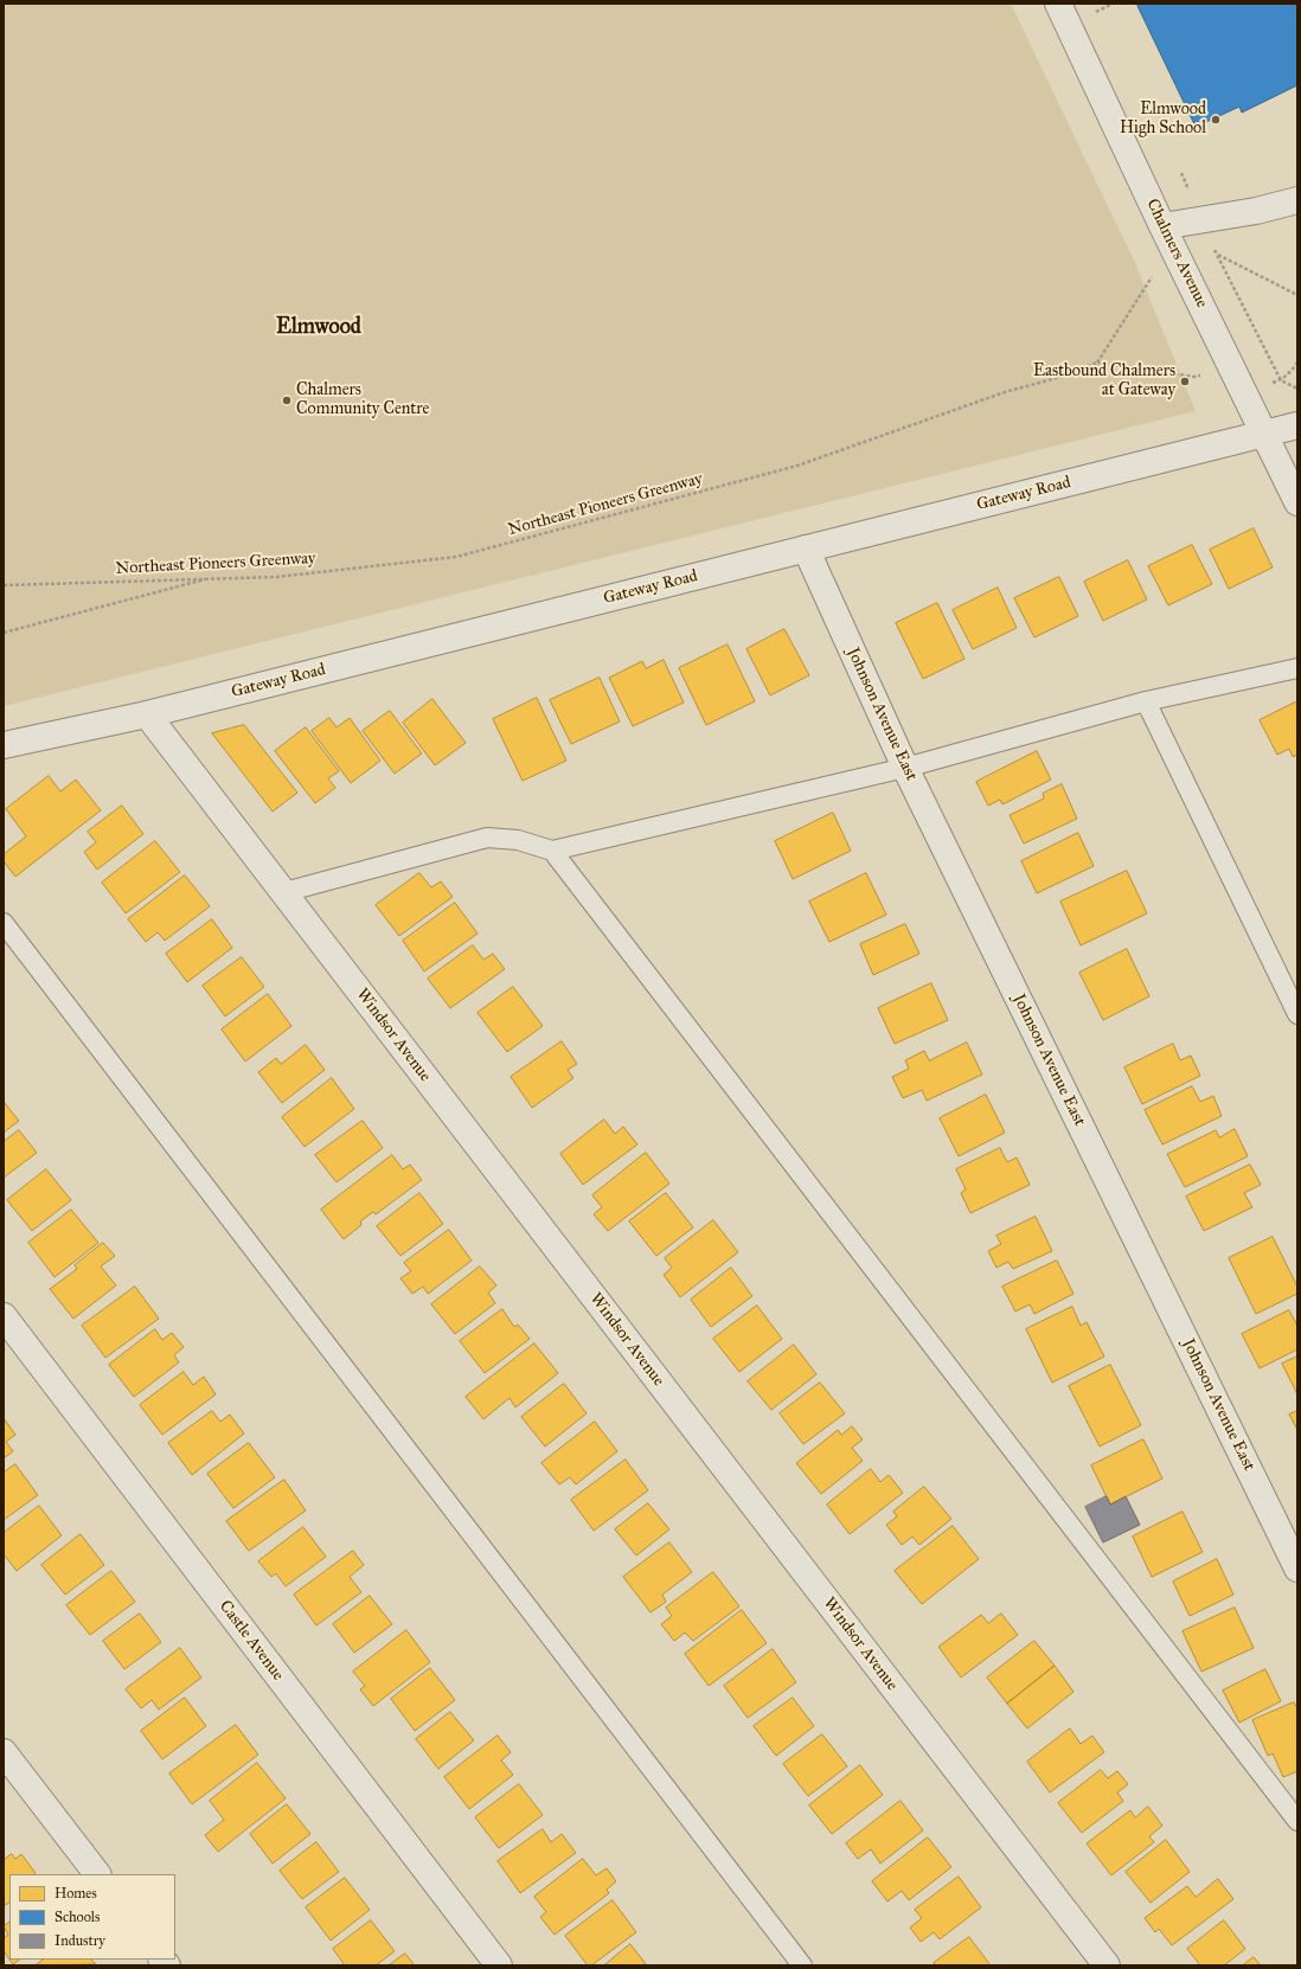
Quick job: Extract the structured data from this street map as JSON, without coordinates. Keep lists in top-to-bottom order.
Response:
{
  "streets": {
    "street": [
      "Chalmers Avenue",
      "Gateway Road",
      "Johnson Avenue East",
      "Windsor Avenue",
      "Castle Avenue"
    ],
    "path": ["Northeast Pioneers Greenway"]
  },
  "crossings": [
    ["Chalmers Avenue", "Gateway Road"],
    ["Gateway Road", "Johnson Avenue East"],
    ["Gateway Road", "Windsor Avenue"]
  ],
  "districts": ["Elmwood"],
  "places": ["Elmwood High School", "Eastbound Chalmers at Gateway", "Chalmers Community Centre"],
  "legend": ["Homes", "Schools", "Industry"]
}
